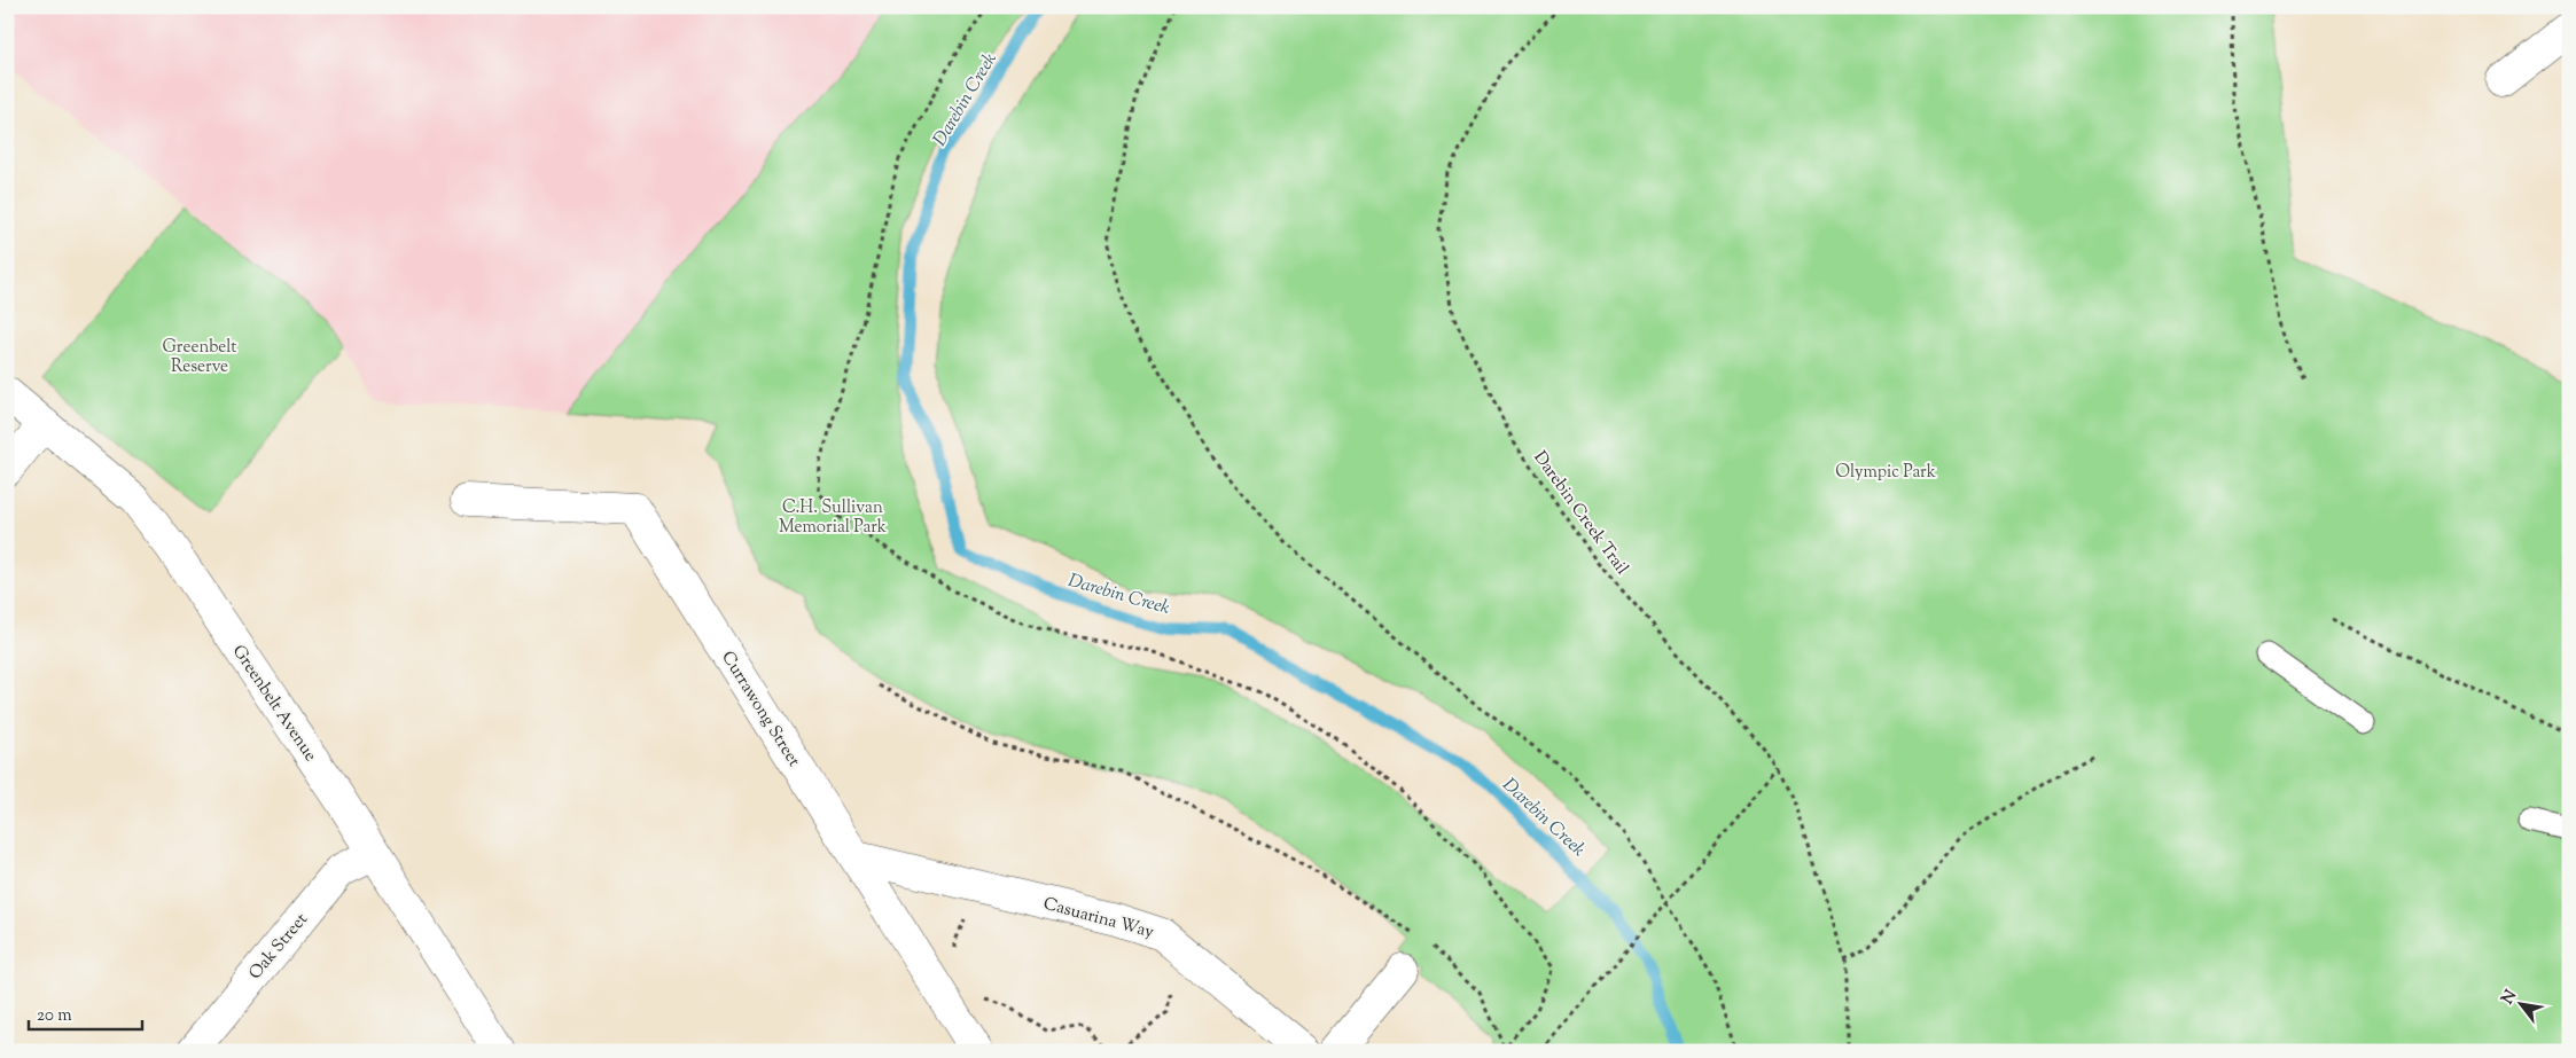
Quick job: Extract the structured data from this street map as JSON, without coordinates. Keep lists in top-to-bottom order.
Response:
{
  "streets": {
    "street": [
      "Greenbelt Avenue",
      "Currawong Street",
      "Casuarina Way",
      "Oak Street"
    ],
    "path": ["Darebin Creek Trail"]
  },
  "crossings": [
    ["Greenbelt Avenue", "Oak Street"],
    ["Currawong Street", "Casuarina Way"]
  ],
  "water": ["Darebin Creek"],
  "parks": ["Greenbelt Reserve", "Olympic Park", "C.H. Sullivan Memorial Park"],
  "scale_bar": "20 m",
  "north": "top left"
}
